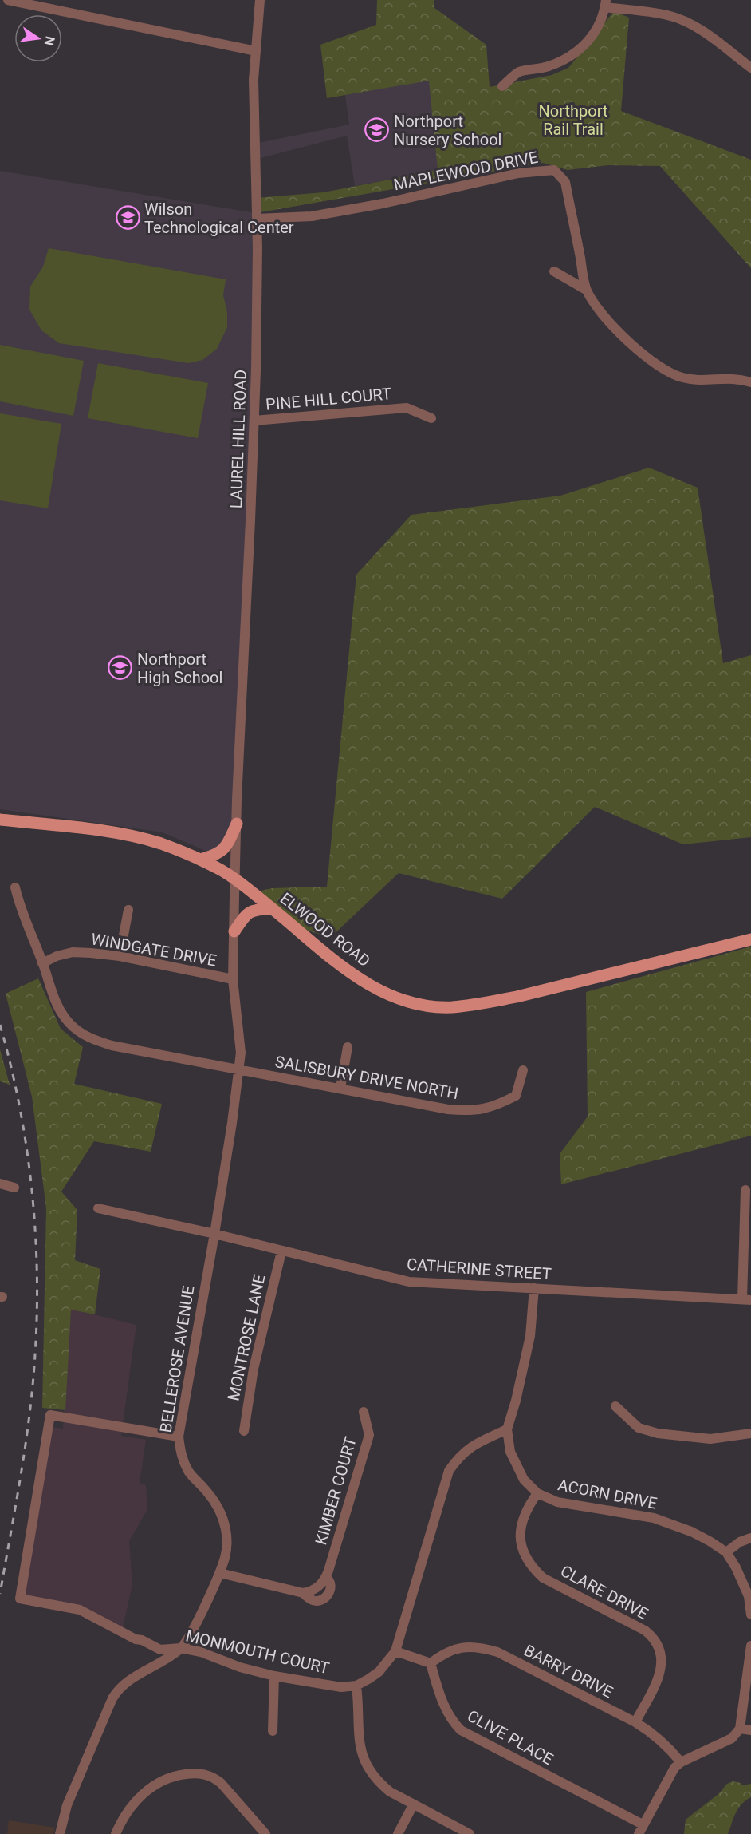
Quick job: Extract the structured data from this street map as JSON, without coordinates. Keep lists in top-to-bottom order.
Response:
{
  "streets": {
    "main road": ["ELWOOD ROAD"],
    "street": [
      "MAPLEWOOD DRIVE",
      "PINE HILL COURT",
      "LAUREL HILL ROAD",
      "WINDGATE DRIVE",
      "SALISBURY DRIVE NORTH",
      "CATHERINE STREET",
      "MONTROSE LANE",
      "BELLEROSE AVENUE",
      "KIMBER COURT",
      "ACORN DRIVE",
      "CLARE DRIVE",
      "MONMOUTH COURT",
      "BARRY DRIVE",
      "CLIVE PLACE"
    ]
  },
  "crossings": [
    ["MAPLEWOOD DRIVE", "LAUREL HILL ROAD"],
    ["PINE HILL COURT", "LAUREL HILL ROAD"],
    ["LAUREL HILL ROAD", "ELWOOD ROAD"],
    ["LAUREL HILL ROAD", "BELLEROSE AVENUE"],
    ["ELWOOD ROAD", "BELLEROSE AVENUE"],
    ["WINDGATE DRIVE", "SALISBURY DRIVE NORTH"],
    ["WINDGATE DRIVE", "BELLEROSE AVENUE"],
    ["SALISBURY DRIVE NORTH", "BELLEROSE AVENUE"],
    ["CATHERINE STREET", "MONTROSE LANE"],
    ["CATHERINE STREET", "BELLEROSE AVENUE"],
    ["CATHERINE STREET", "ACORN DRIVE"],
    ["BELLEROSE AVENUE", "KIMBER COURT"],
    ["BELLEROSE AVENUE", "MONMOUTH COURT"],
    ["ACORN DRIVE", "CLARE DRIVE"],
    ["ACORN DRIVE", "MONMOUTH COURT"],
    ["CLARE DRIVE", "BARRY DRIVE"],
    ["BARRY DRIVE", "CLIVE PLACE"]
  ],
  "parks": ["Northport Rail Trail"],
  "places": {
    "school or university": ["Northport Nursery School", "Wilson Technological Center", "Northport High School"]
  },
  "north": "right"
}
